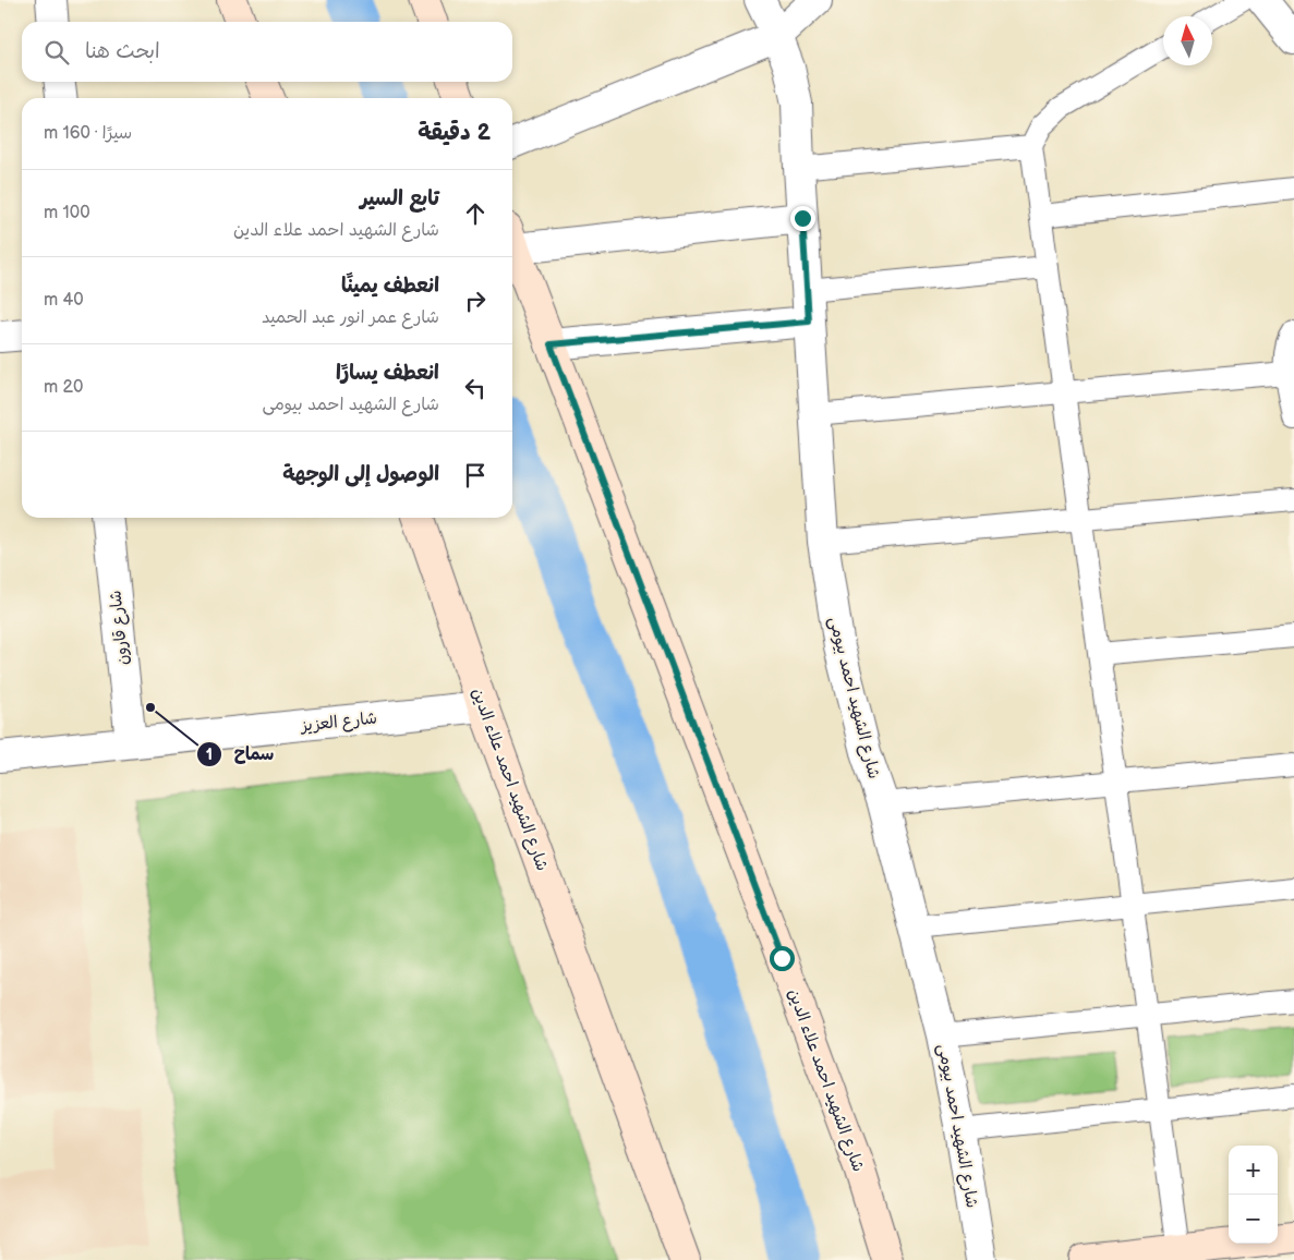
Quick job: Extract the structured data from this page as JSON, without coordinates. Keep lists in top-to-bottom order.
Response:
{
  "streets": {
    "street": [
      "شارع قارون",
      "شارع الشهيد احمد بيومى",
      "شارع العزيز",
      "شارع الشهيد احمد علاء الدين"
    ]
  },
  "crossings": [
    ["شارع قارون", "شارع العزيز"],
    ["شارع العزيز", "شارع الشهيد احمد علاء الدين"]
  ],
  "places": ["سماح"],
  "north": "top",
  "page": {
    "search": "ابحث هنا",
    "heading": ["2 دقيقة", "سيرًا · 160 m"],
    "list": [
      ["تابع السير", "شارع الشهيد احمد علاء الدين", "100 m"],
      ["انعطف يمينًا", "شارع عمر انور عبد الحميد", "40 m"],
      ["انعطف يسارًا", "شارع الشهيد احمد بيومى", "20 m"],
      "الوصول إلى الوجهة"
    ],
    "map_buttons": ["+", "−"]
  }
}
